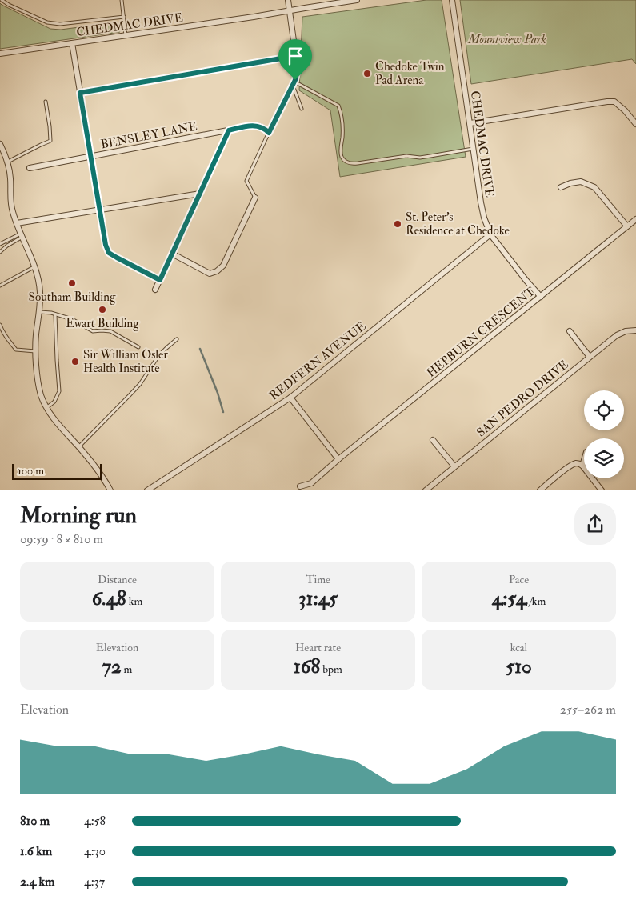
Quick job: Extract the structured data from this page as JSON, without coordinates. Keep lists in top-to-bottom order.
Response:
{
  "streets": {
    "street": [
      "CHEDMAC DRIVE",
      "BENSLEY LANE",
      "HEPBURN CRESCENT",
      "REDFERN AVENUE",
      "SAN PEDRO DRIVE"
    ]
  },
  "crossings": [
    ["CHEDMAC DRIVE", "HEPBURN CRESCENT"],
    ["CHEDMAC DRIVE", "REDFERN AVENUE"]
  ],
  "parks": ["Mountview Park"],
  "places": [
    "Chedoke Twin Pad Arena",
    "St. Peter's Residence at Chedoke",
    "Southam Building",
    "Ewart Building",
    "Sir William Osler Health Institute"
  ],
  "scale_bar": "100 m",
  "page": {
    "scale": "100 m",
    "heading": ["Morning run", "09:59 · 8 × 810 m"],
    "stats": [
      ["Distance", "6.48 km"],
      ["Time", "31:45"],
      ["Pace", "4:54 /km"],
      ["Elevation", "72 m"],
      ["Heart rate", "168 bpm"],
      ["kcal", "510"]
    ],
    "chart": ["Elevation", "255–262 m"],
    "list": [
      {
        "name": "810 m",
        "note": "4:58"
      },
      {
        "name": "1.6 km",
        "note": "4:30"
      },
      {
        "name": "2.4 km",
        "note": "4:37"
      }
    ]
  }
}
